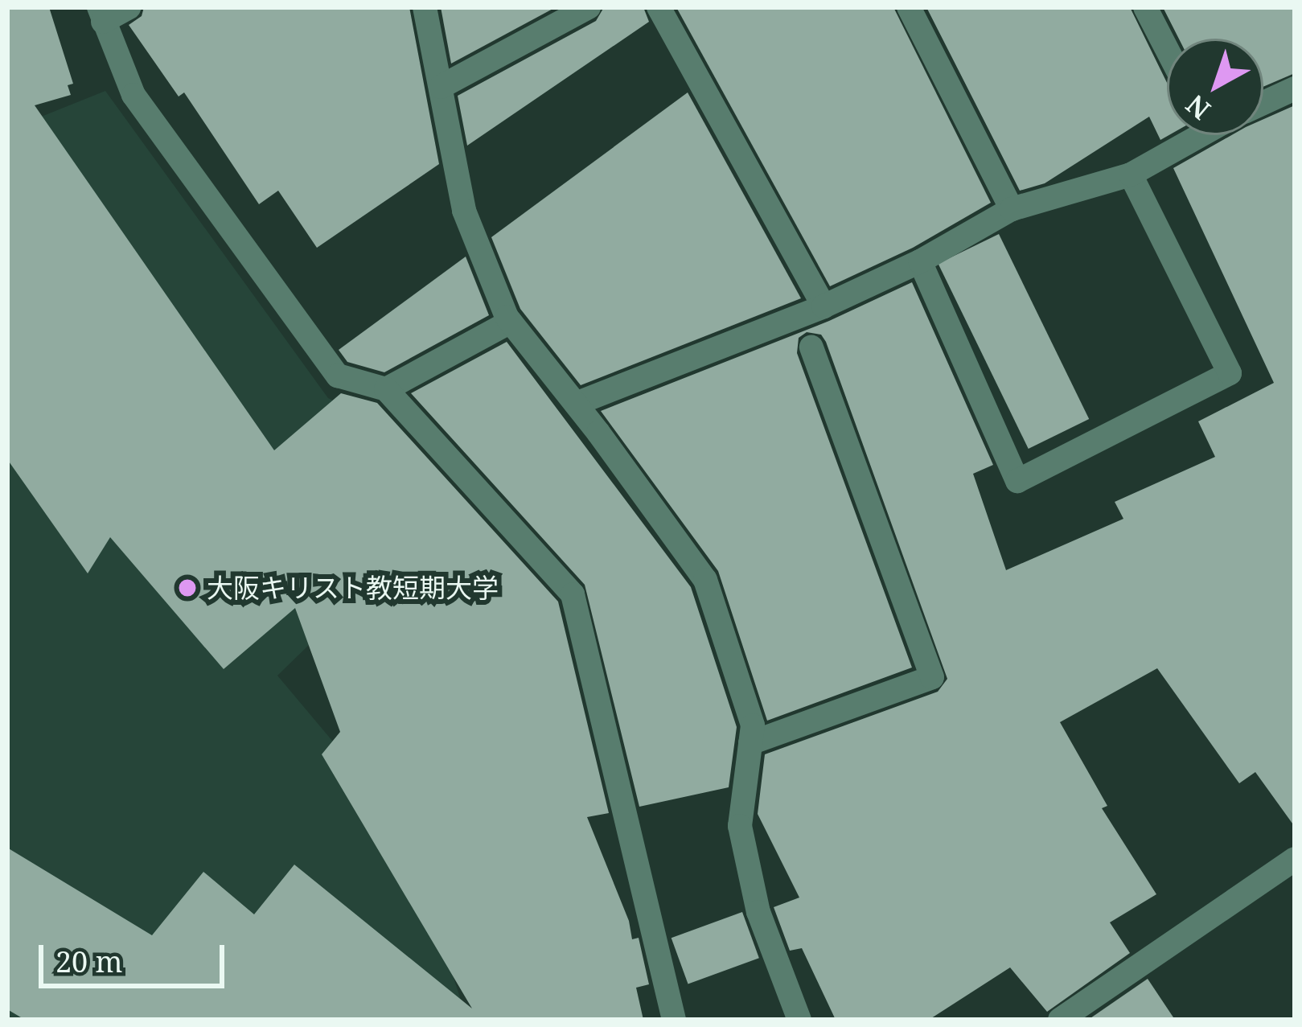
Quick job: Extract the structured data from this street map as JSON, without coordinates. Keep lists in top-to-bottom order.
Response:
{
  "places": ["大阪キリスト教短期大学"],
  "scale_bar": "20 m",
  "north": "bottom left"
}
